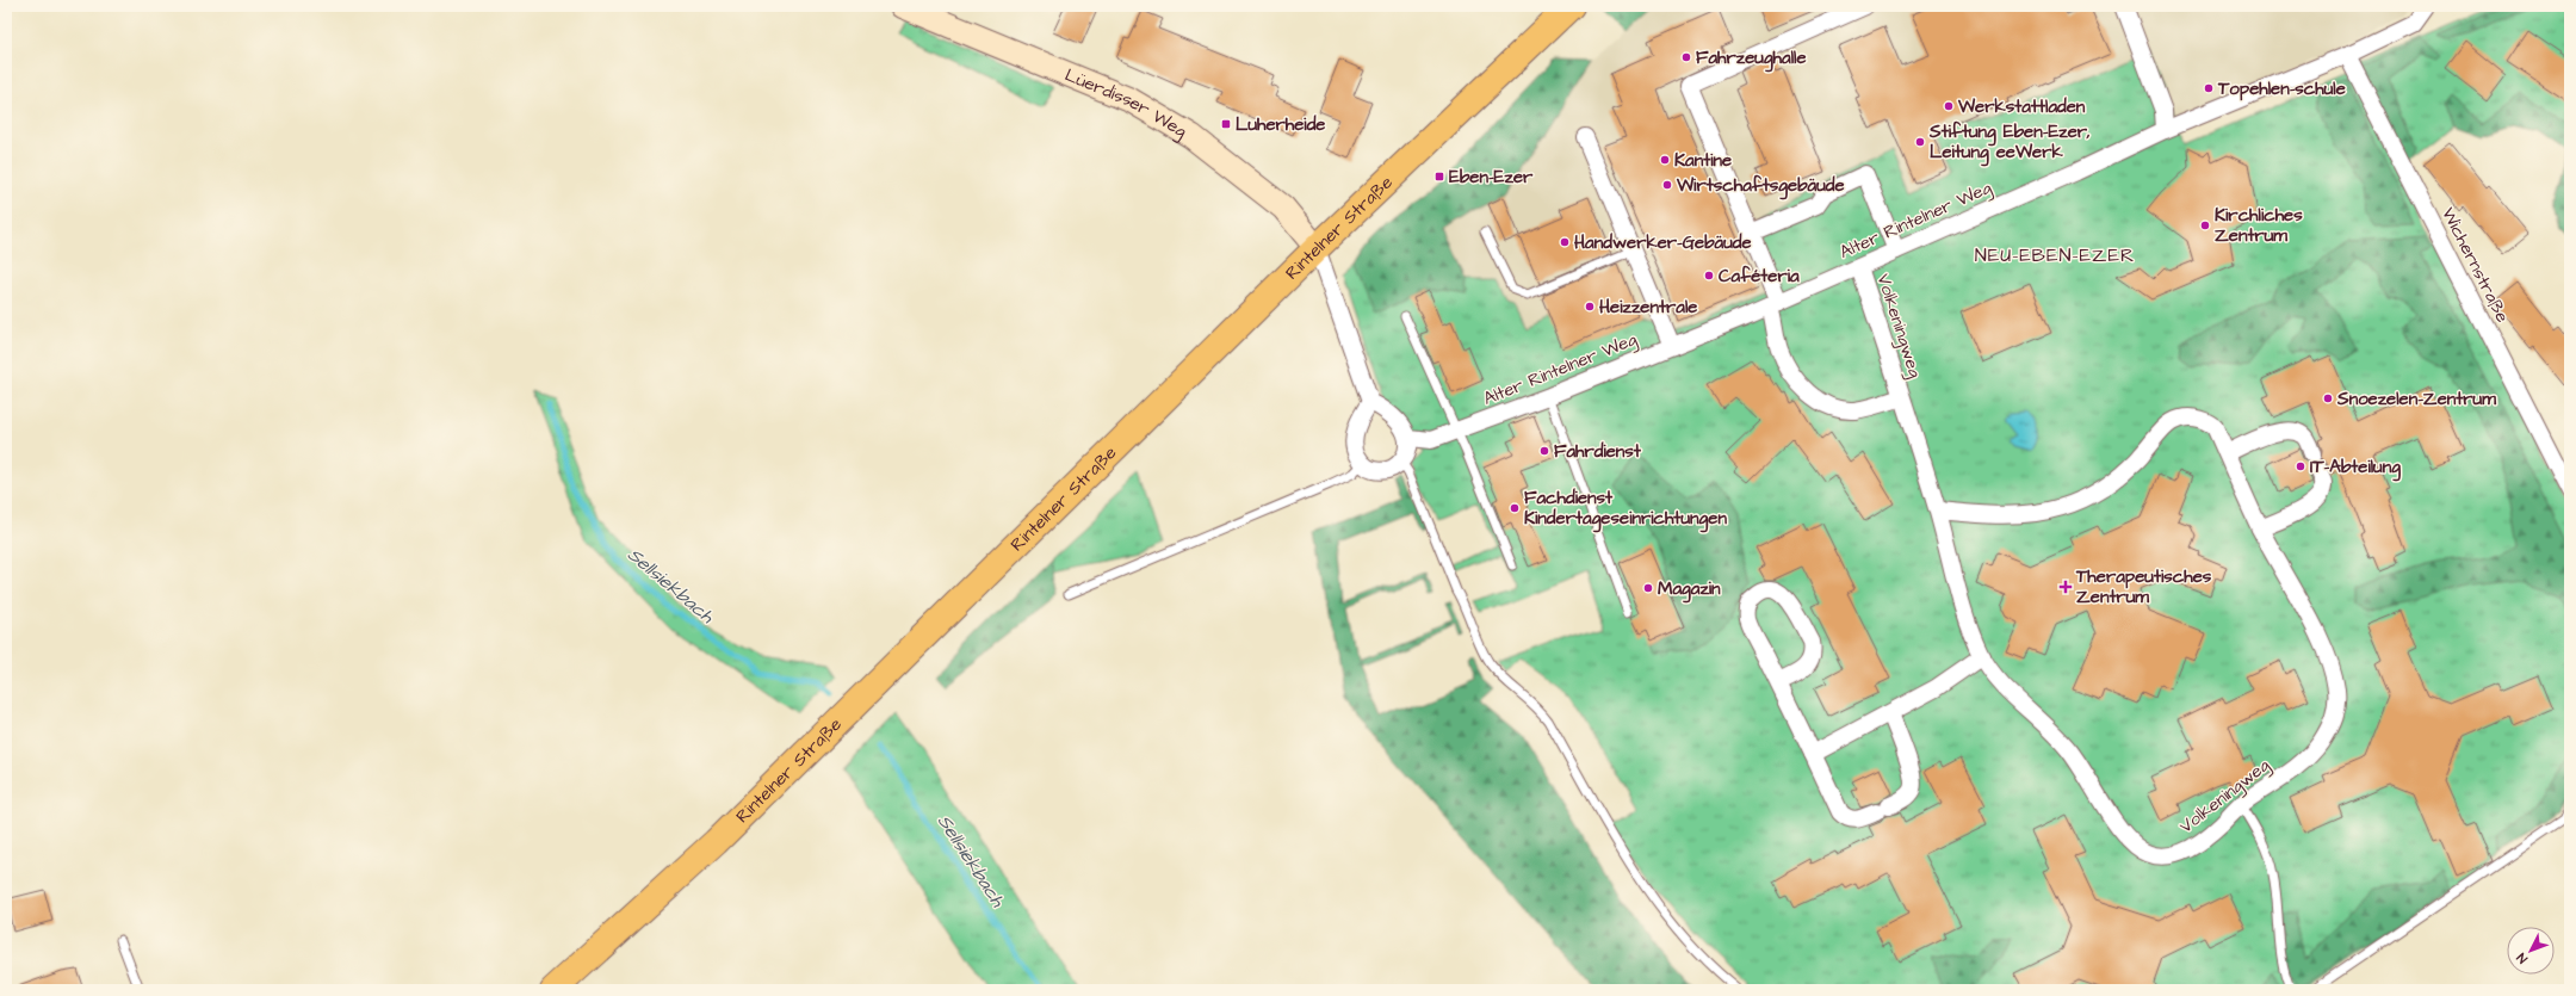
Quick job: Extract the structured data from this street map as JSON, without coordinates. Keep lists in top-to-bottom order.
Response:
{
  "streets": {
    "main road": ["Lüerdisser Weg", "Rintelner Straße"],
    "street": ["Alter Rintelner Weg", "Wichernstraße", "Volkeningweg"]
  },
  "crossings": [
    ["Lüerdisser Weg", "Rintelner Straße"],
    ["Alter Rintelner Weg", "Wichernstraße"],
    ["Alter Rintelner Weg", "Volkeningweg"]
  ],
  "districts": ["NEU-EBEN-EZER"],
  "water": ["Sellsiekbach"],
  "places": {
    "other": [
      "Fahrzeughalle",
      "Topehlen-schule",
      "Werkstattladen",
      "Stiftung Eben-Ezer, Leitung eeWerk",
      "Kantine",
      "Wirtschaftsgebäude",
      "Kirchliches Zentrum",
      "Handwerker-Gebäude",
      "Caféteria",
      "Heizzentrale",
      "Snoezelen-Zentrum",
      "Fahrdienst",
      "IT-Abteilung",
      "Fachdienst Kindertageseinrichtungen",
      "Magazin"
    ],
    "transit": ["Luherheide", "Eben-Ezer"],
    "health": ["Therapeutisches Zentrum"]
  },
  "north": "bottom left"
}
